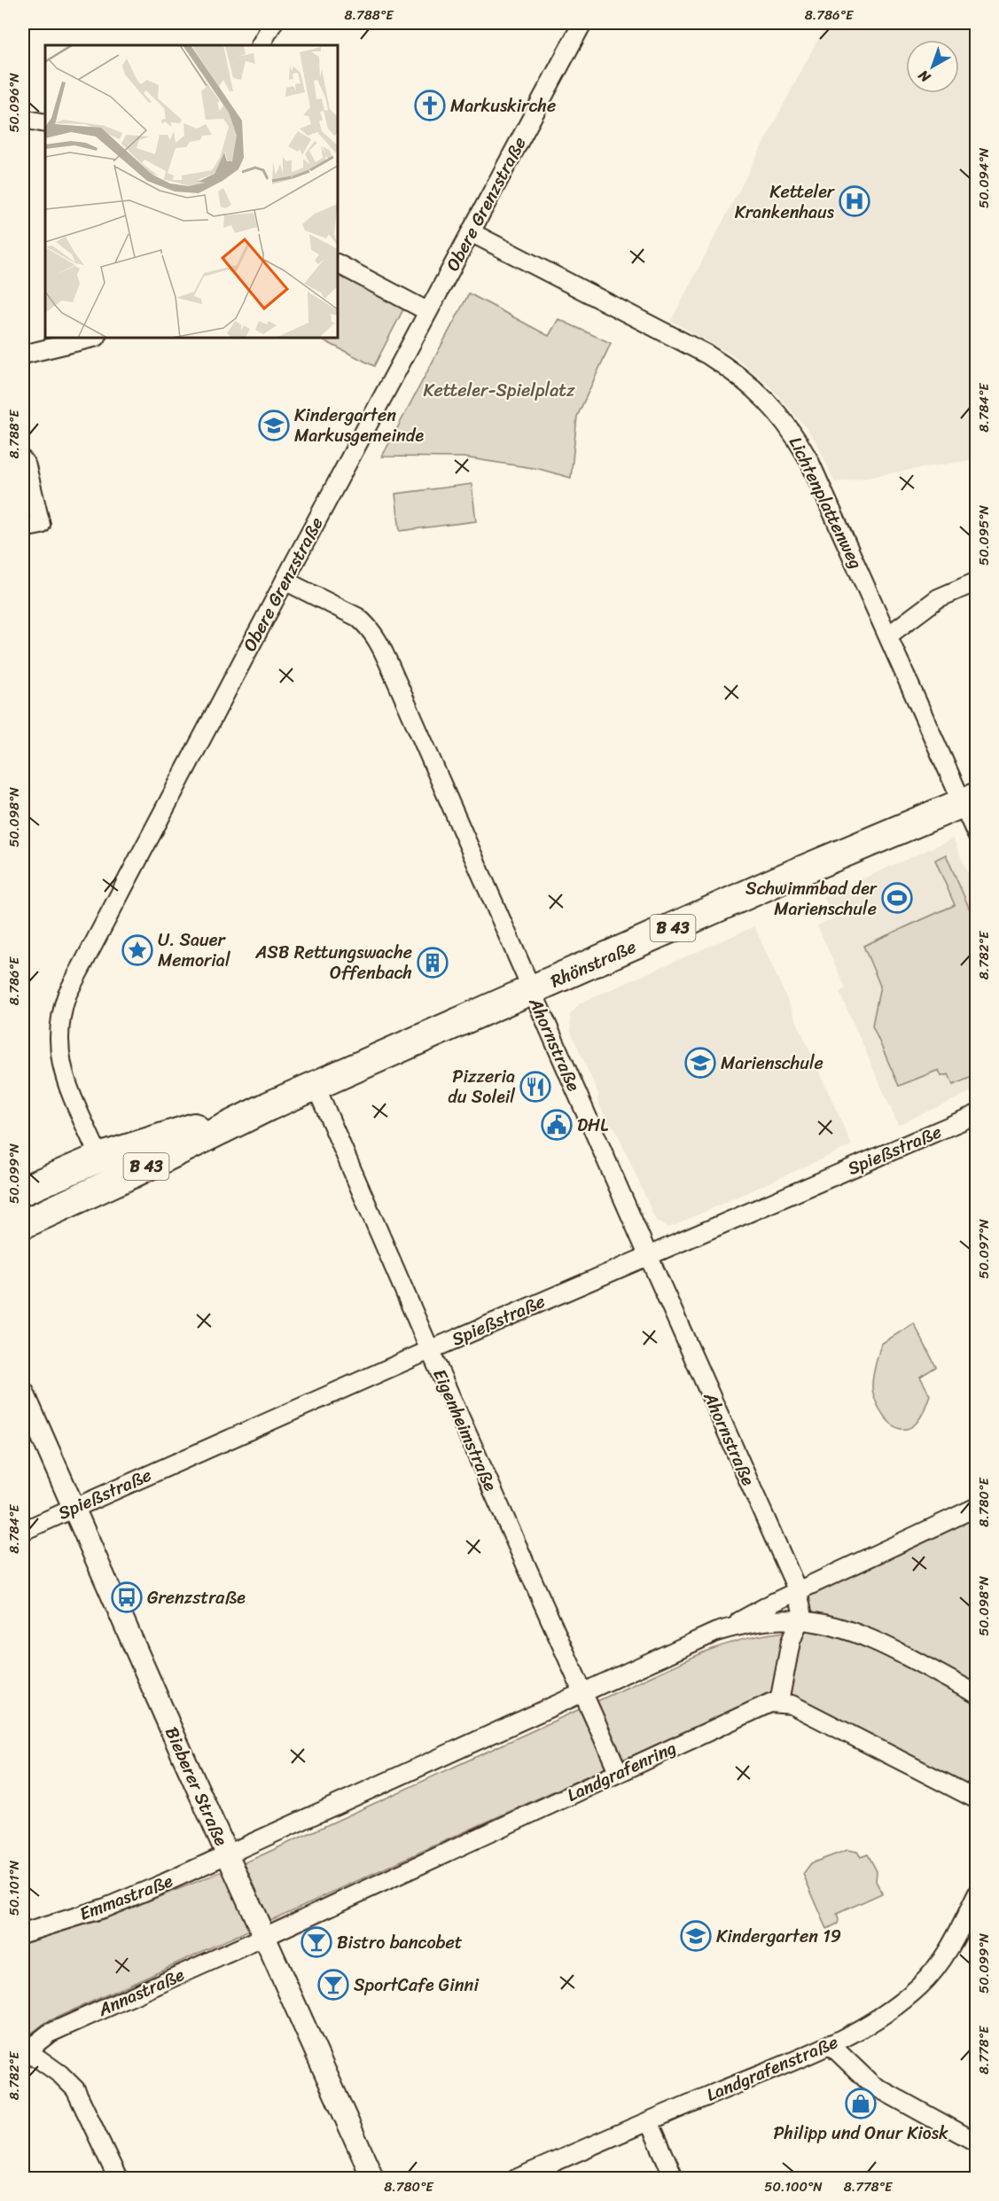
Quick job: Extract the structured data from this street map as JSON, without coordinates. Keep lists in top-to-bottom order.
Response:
{
  "streets": {
    "main road": ["B 43", "Rhönstraße"],
    "street": [
      "Obere Grenzstraße",
      "Lichtenplattenweg",
      "Ahornstraße",
      "Spießstraße",
      "Eigenheimstraße",
      "Landgrafenring",
      "Bieberer Straße",
      "Emmastraße",
      "Annastraße",
      "Landgrafenstraße"
    ]
  },
  "crossings": [
    ["Obere Grenzstraße", "Lichtenplattenweg"],
    ["Obere Grenzstraße", "Rhönstraße"],
    ["Obere Grenzstraße", "Ahornstraße"],
    ["Lichtenplattenweg", "Rhönstraße"],
    ["Rhönstraße", "Ahornstraße"],
    ["Rhönstraße", "Eigenheimstraße"],
    ["Ahornstraße", "Spießstraße"],
    ["Ahornstraße", "Landgrafenring"],
    ["Spießstraße", "Eigenheimstraße"],
    ["Spießstraße", "Bieberer Straße"],
    ["Eigenheimstraße", "Landgrafenring"],
    ["Landgrafenring", "Bieberer Straße"],
    ["Landgrafenring", "Annastraße"],
    ["Bieberer Straße", "Emmastraße"],
    ["Bieberer Straße", "Annastraße"]
  ],
  "parks": ["Ketteler-Spielplatz"],
  "places": {
    "church": ["Markuskirche"],
    "hospital": ["Ketteler Krankenhaus"],
    "school or university": ["Kindergarten Markusgemeinde", "Marienschule", "Kindergarten 19"],
    "sports": ["Schwimmbad der Marienschule"],
    "place": ["U. Sauer Memorial"],
    "building": ["ASB Rettungswache Offenbach"],
    "restaurant": ["Pizzeria du Soleil"],
    "public building": ["DHL"],
    "bus stop": ["Grenzstraße"],
    "bar": ["Bistro bancobet", "SportCafe Ginni"],
    "shop": ["Philipp und Onur Kiosk"]
  },
  "north": "bottom left",
  "coordinates": [
    "8.788°E",
    "8.786°E",
    "50.096°N",
    "50.094°N",
    "8.784°E",
    "50.095°N",
    "50.098°N",
    "8.782°E",
    "50.099°N",
    "50.097°N",
    "8.780°E",
    "50.101°N",
    "8.778°E",
    "50.100°N"
  ]
}
